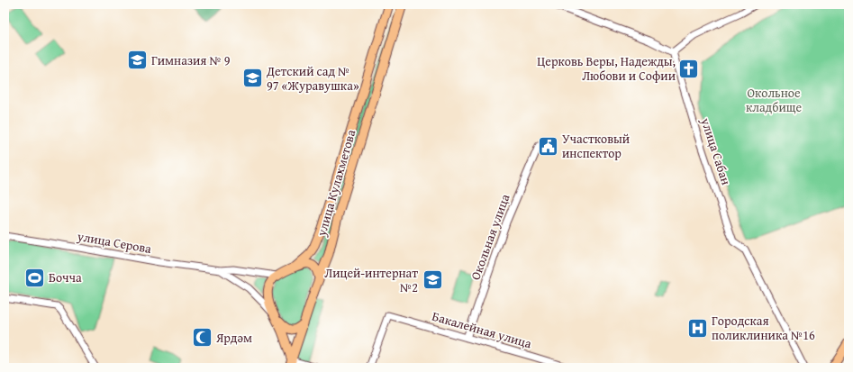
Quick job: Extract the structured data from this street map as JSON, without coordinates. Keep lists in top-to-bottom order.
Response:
{
  "streets": {
    "main road": ["улица Кулахметова"],
    "street": [
      "улица Сабан",
      "Окольная улица",
      "улица Серова",
      "Бакалейная улица"
    ]
  },
  "crossings": [
    ["улица Кулахметова", "улица Серова"],
    ["Окольная улица", "Бакалейная улица"]
  ],
  "parks": ["Окольное кладбище"],
  "places": {
    "school or university": ["Гимназия № 9", "Детский сад № 97 «Журавушка»", "Лицей-интернат №2"],
    "church": ["Церковь Веры, Надежды, Любови и Софии"],
    "public building": ["Участковый инспектор"],
    "sports": ["Бочча"],
    "hospital": ["Городская поликлиника №16"],
    "mosque": ["Ярдәм"]
  }
}
